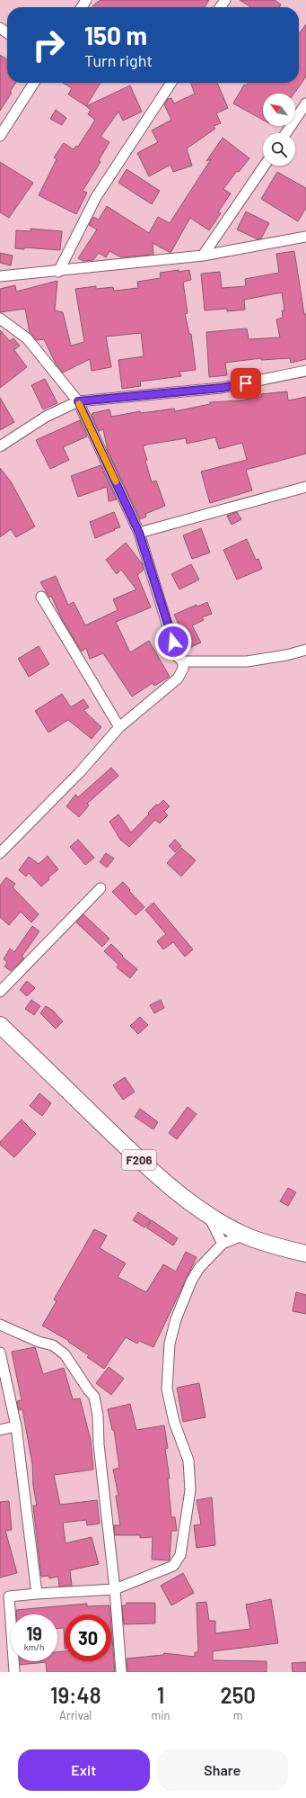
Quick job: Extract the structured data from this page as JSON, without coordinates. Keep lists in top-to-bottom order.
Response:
{
  "streets": {
    "main road": ["F206"]
  },
  "north": "top left",
  "page": {
    "turn": ["150 m", "Turn right"],
    "speed": "19 km/h",
    "limit": "30",
    "eta": [
      "19:48",
      "Arrival",
      "1",
      "min",
      "250",
      "m"
    ],
    "buttons": ["Exit", "Share"]
  }
}
